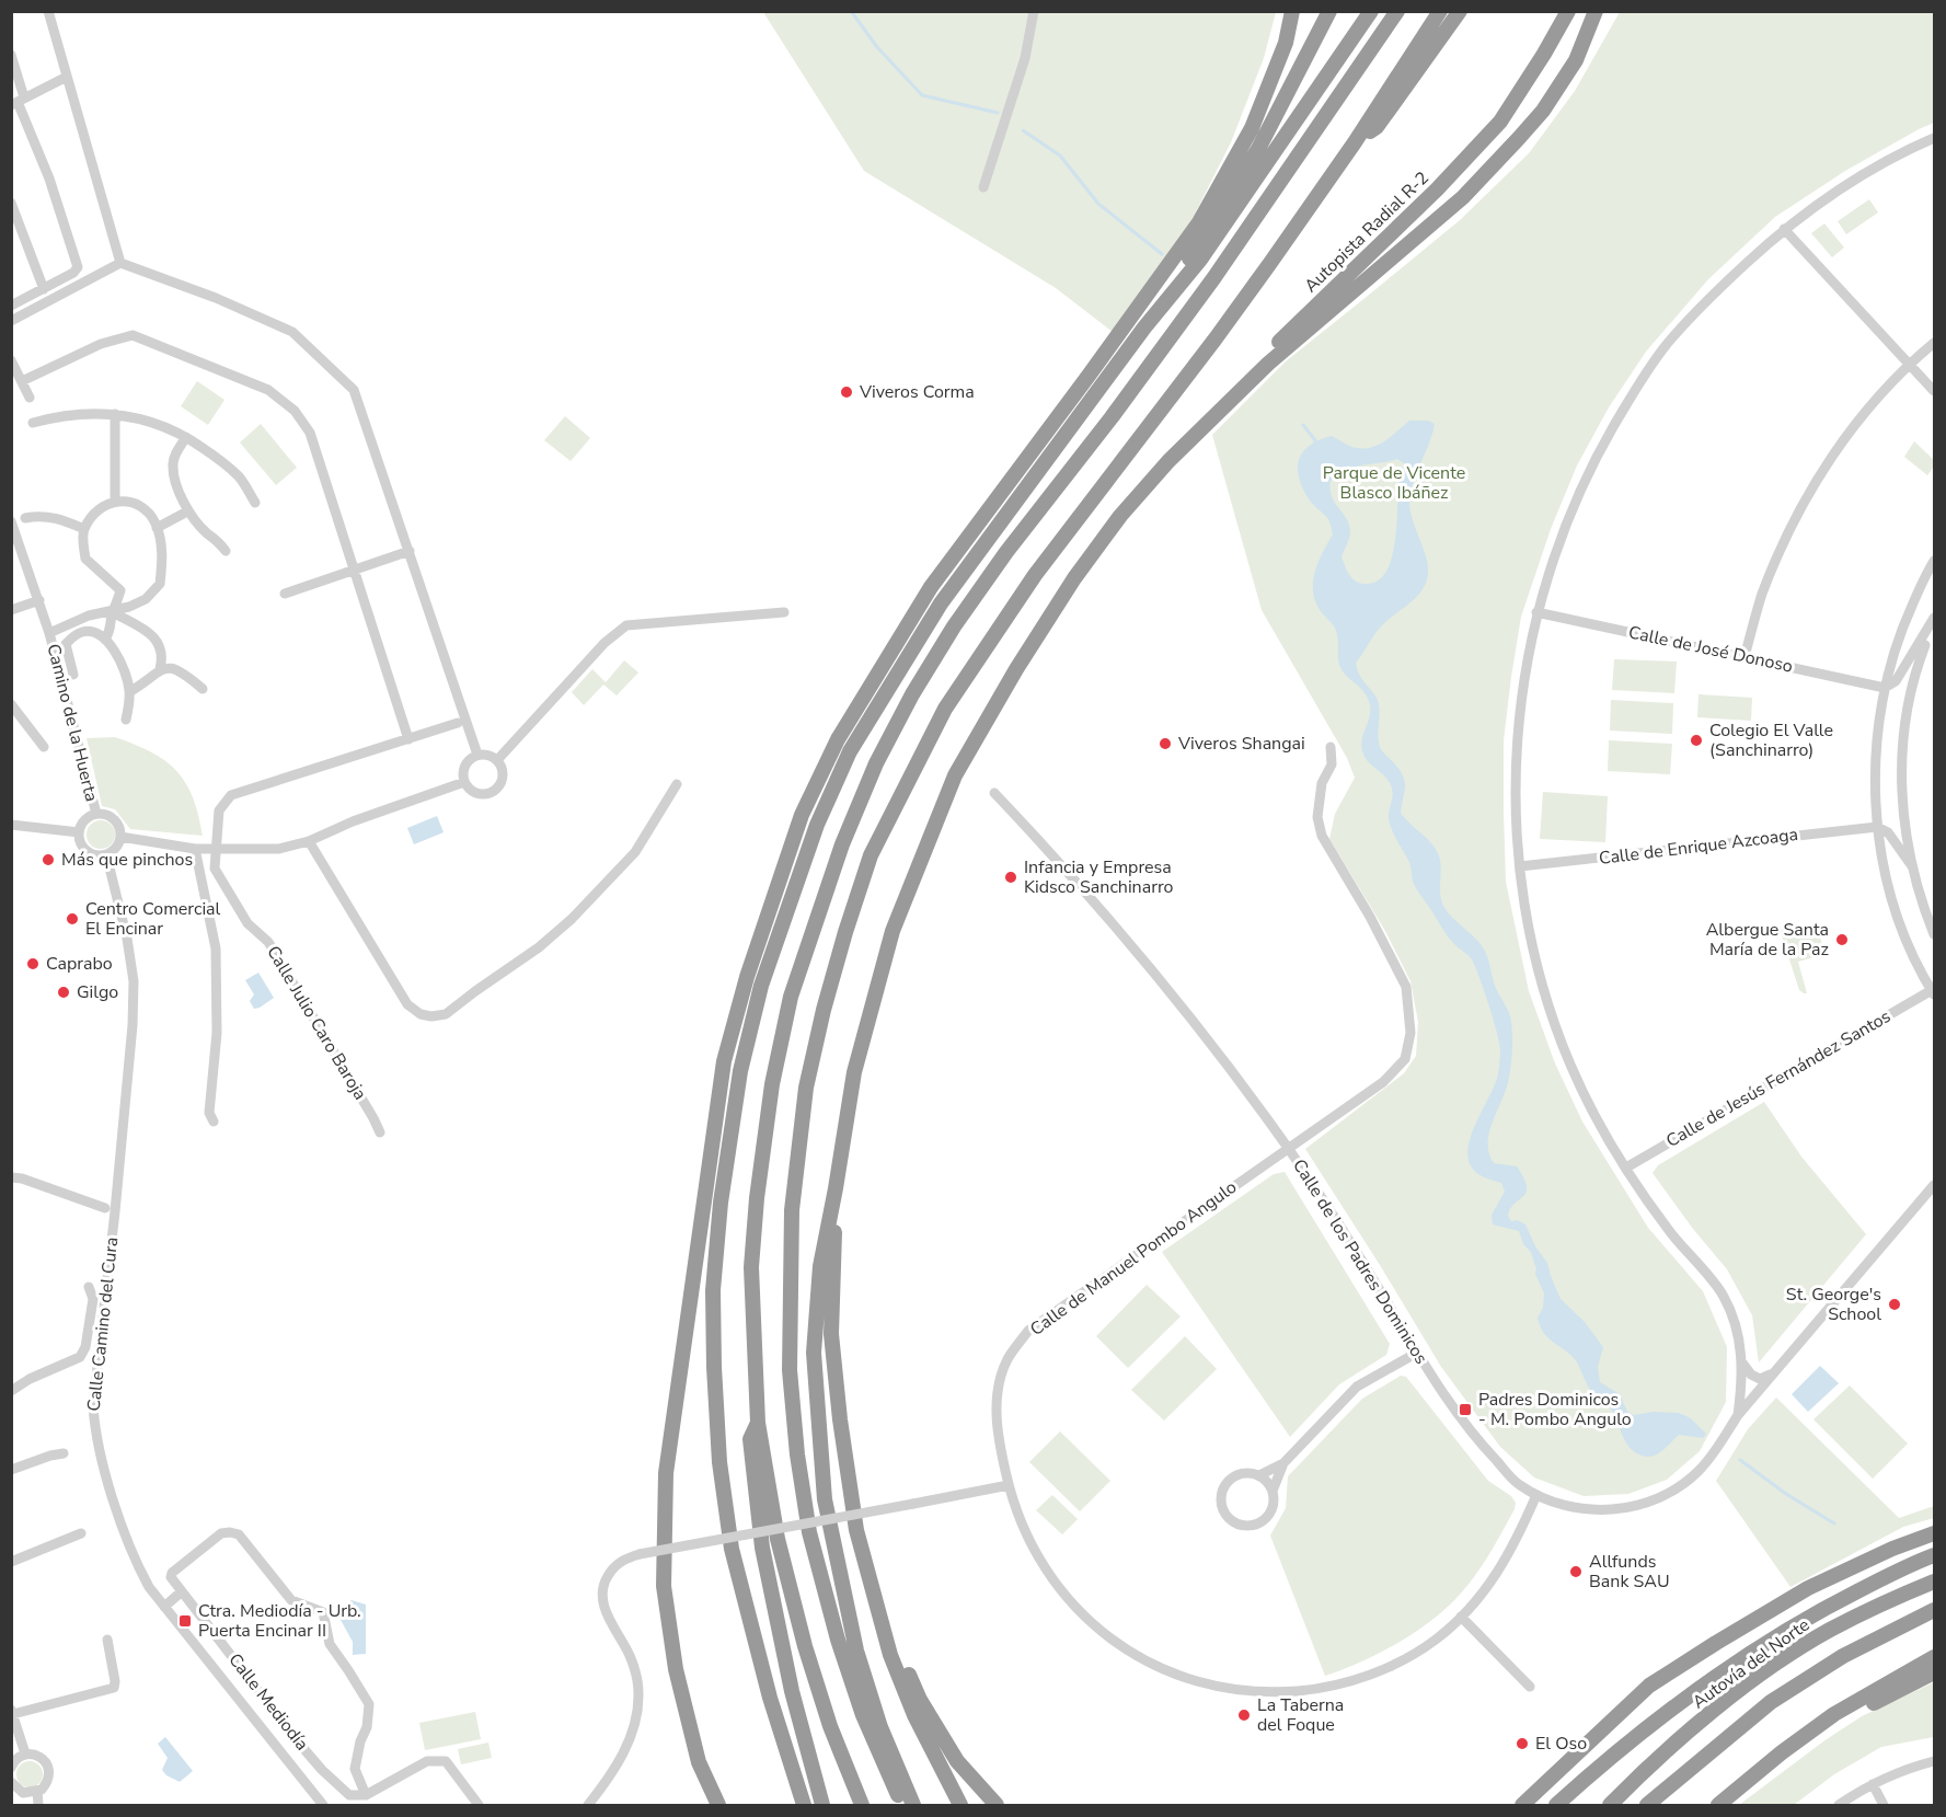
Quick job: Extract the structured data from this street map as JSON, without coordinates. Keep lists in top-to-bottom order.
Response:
{
  "streets": {
    "highway": ["Autopista Radial R-2", "Autovía del Norte"],
    "street": [
      "Calle de José Donoso",
      "Camino de la Huerta",
      "Calle de Enrique Azcoaga",
      "Calle Julio Caro Baroja",
      "Calle de Jesús Fernández Santos",
      "Calle de Manuel Pombo Angulo",
      "Calle de los Padres Dominicos",
      "Calle Camino del Cura",
      "Calle Mediodía"
    ]
  },
  "crossings": [
    ["Camino de la Huerta", "Calle Camino del Cura"],
    ["Calle de Manuel Pombo Angulo", "Calle de los Padres Dominicos"]
  ],
  "parks": ["Parque de Vicente Blasco Ibáñez"],
  "places": {
    "other": [
      "Viveros Corma",
      "Colegio El Valle (Sanchinarro)",
      "Viveros Shangai",
      "Más que pinchos",
      "Infancia y Empresa Kidsco Sanchinarro",
      "Centro Comercial El Encinar",
      "Albergue Santa María de la Paz",
      "Caprabo",
      "Gilgo",
      "St. George's School",
      "Allfunds Bank SAU",
      "La Taberna del Foque",
      "El Oso"
    ],
    "transit": ["Padres Dominicos - M. Pombo Angulo", "Ctra. Mediodía - Urb. Puerta Encinar II"]
  }
}
